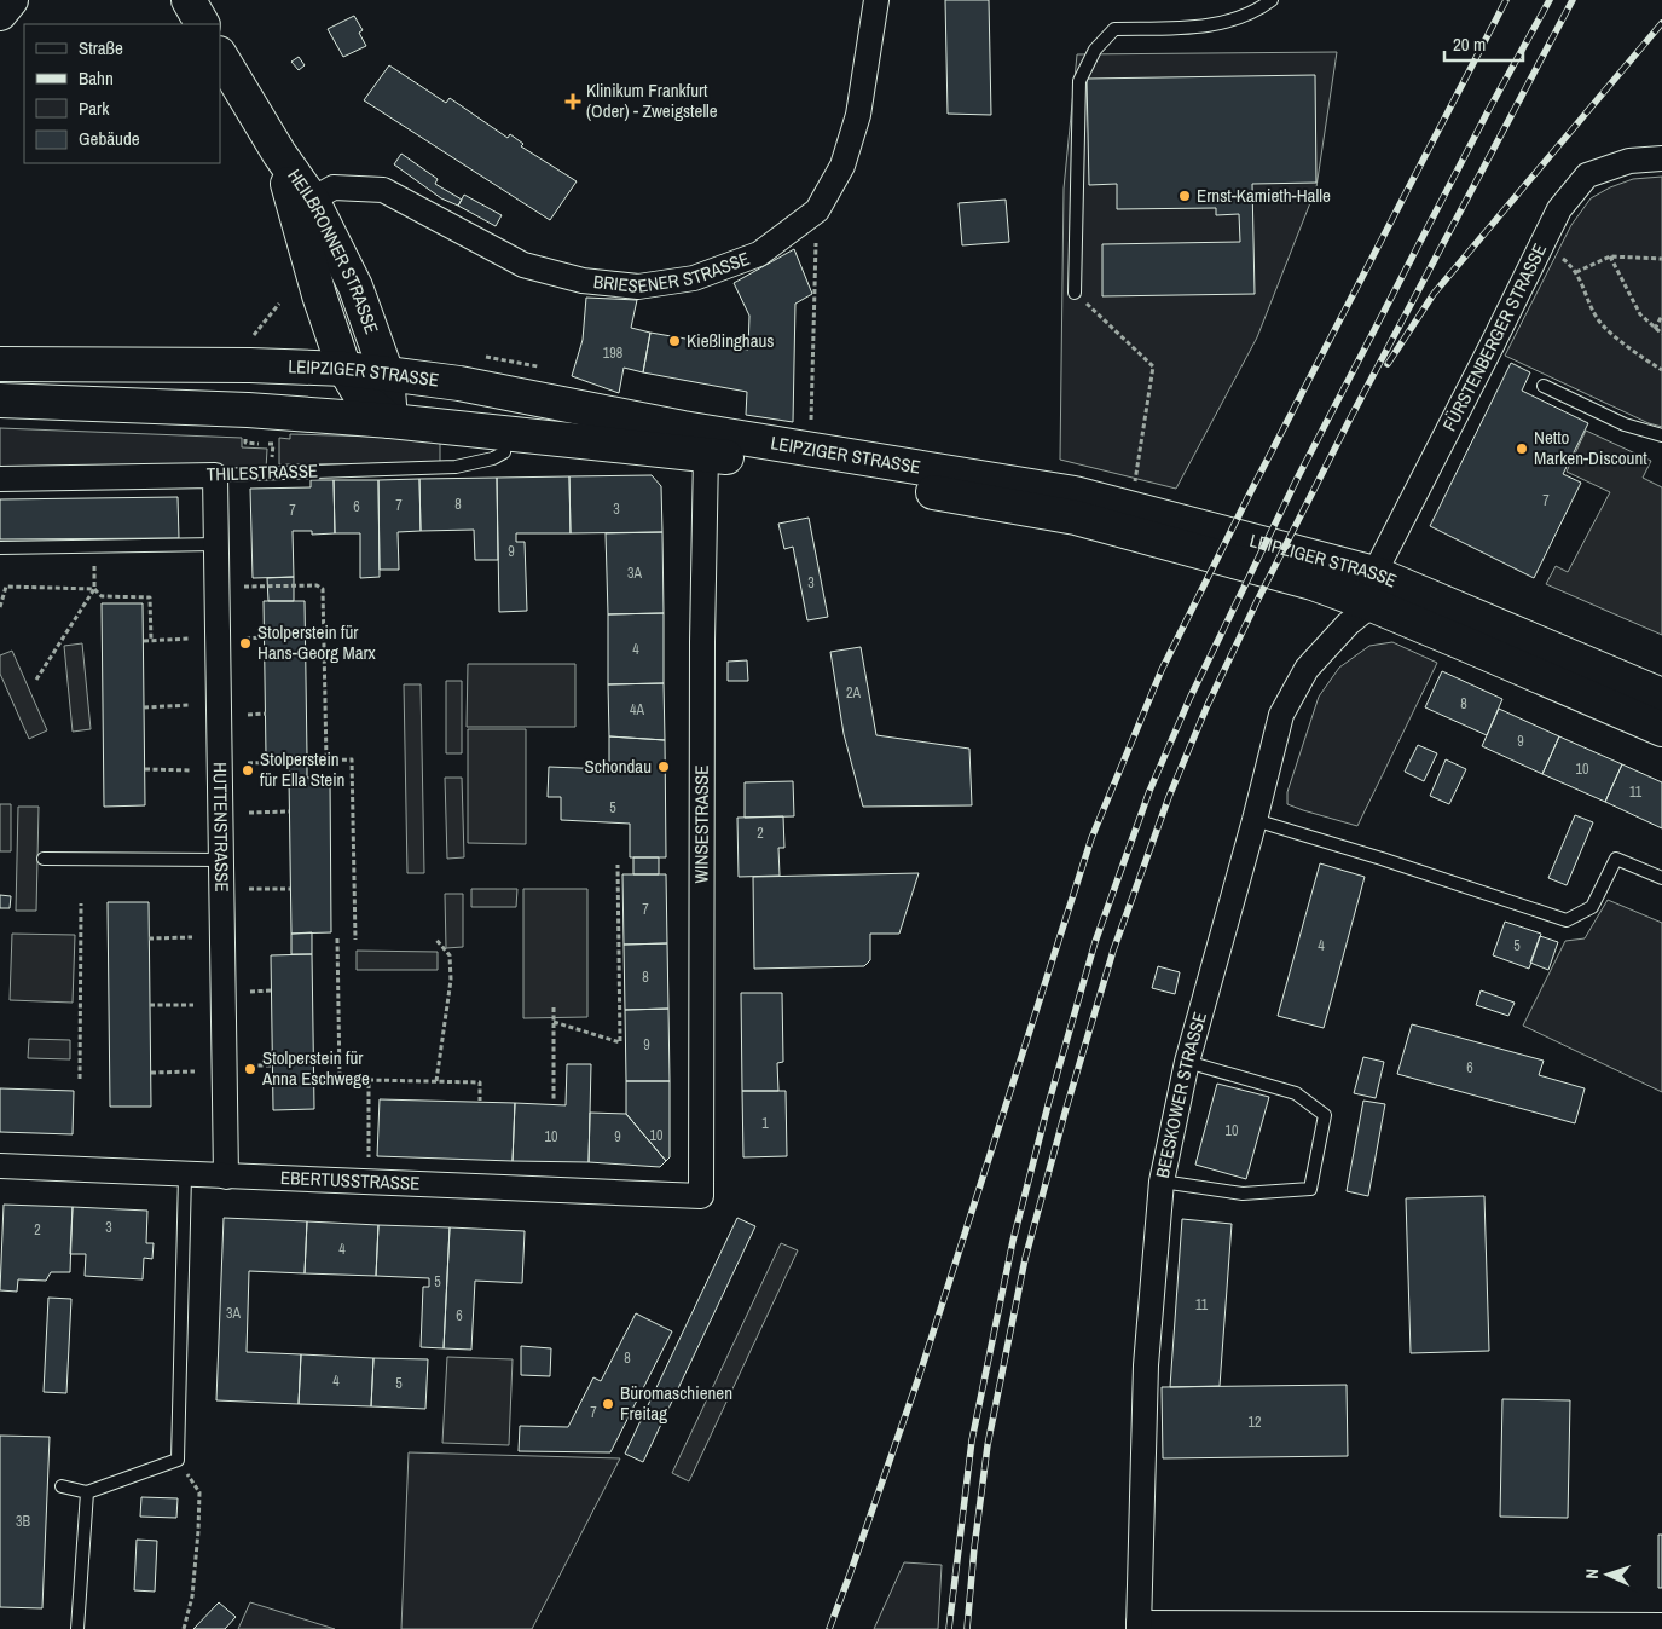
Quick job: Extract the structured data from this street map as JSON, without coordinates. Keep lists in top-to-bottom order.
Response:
{
  "streets": {
    "main road": ["HEILBRONNER STRASSE", "LEIPZIGER STRASSE"],
    "street": [
      "BRIESENER STRASSE",
      "FÜRSTENBERGER STRASSE",
      "THILESTRASSE",
      "WINSESTRASSE",
      "HUTTENSTRASSE",
      "BEESKOWER STRASSE",
      "EBERTUSSTRASSE"
    ]
  },
  "crossings": [
    ["HEILBRONNER STRASSE", "BRIESENER STRASSE"],
    ["HEILBRONNER STRASSE", "LEIPZIGER STRASSE"],
    ["FÜRSTENBERGER STRASSE", "LEIPZIGER STRASSE"],
    ["FÜRSTENBERGER STRASSE", "BEESKOWER STRASSE"],
    ["LEIPZIGER STRASSE", "THILESTRASSE"],
    ["LEIPZIGER STRASSE", "WINSESTRASSE"],
    ["LEIPZIGER STRASSE", "BEESKOWER STRASSE"],
    ["THILESTRASSE", "HUTTENSTRASSE"],
    ["WINSESTRASSE", "EBERTUSSTRASSE"],
    ["HUTTENSTRASSE", "EBERTUSSTRASSE"]
  ],
  "places": {
    "health": ["Klinikum Frankfurt (Oder) - Zweigstelle"],
    "other": [
      "Ernst-Kamieth-Halle",
      "Kießlinghaus",
      "Netto Marken-Discount",
      "Stolperstein für Hans-Georg Marx",
      "Schondau",
      "Stolperstein für Ella Stein",
      "Stolperstein für Anna Eschwege",
      "Büromaschienen Freitag"
    ]
  },
  "house_numbers": [
    "198",
    "7",
    "8",
    "7",
    "6",
    "3",
    "7",
    "9",
    "3A",
    "3",
    "4",
    "2A",
    "8",
    "4A",
    "9",
    "10",
    "11",
    "5",
    "2",
    "7",
    "4",
    "5",
    "8",
    "9",
    "6",
    "1",
    "10",
    "10",
    "10",
    "9",
    "3",
    "2",
    "4",
    "5",
    "11",
    "3A",
    "6",
    "8",
    "4",
    "5",
    "7",
    "12",
    "3B"
  ],
  "legend": [
    "Straße",
    "Bahn",
    "Park",
    "Gebäude"
  ],
  "scale_bar": "20 m",
  "north": "left"
}
